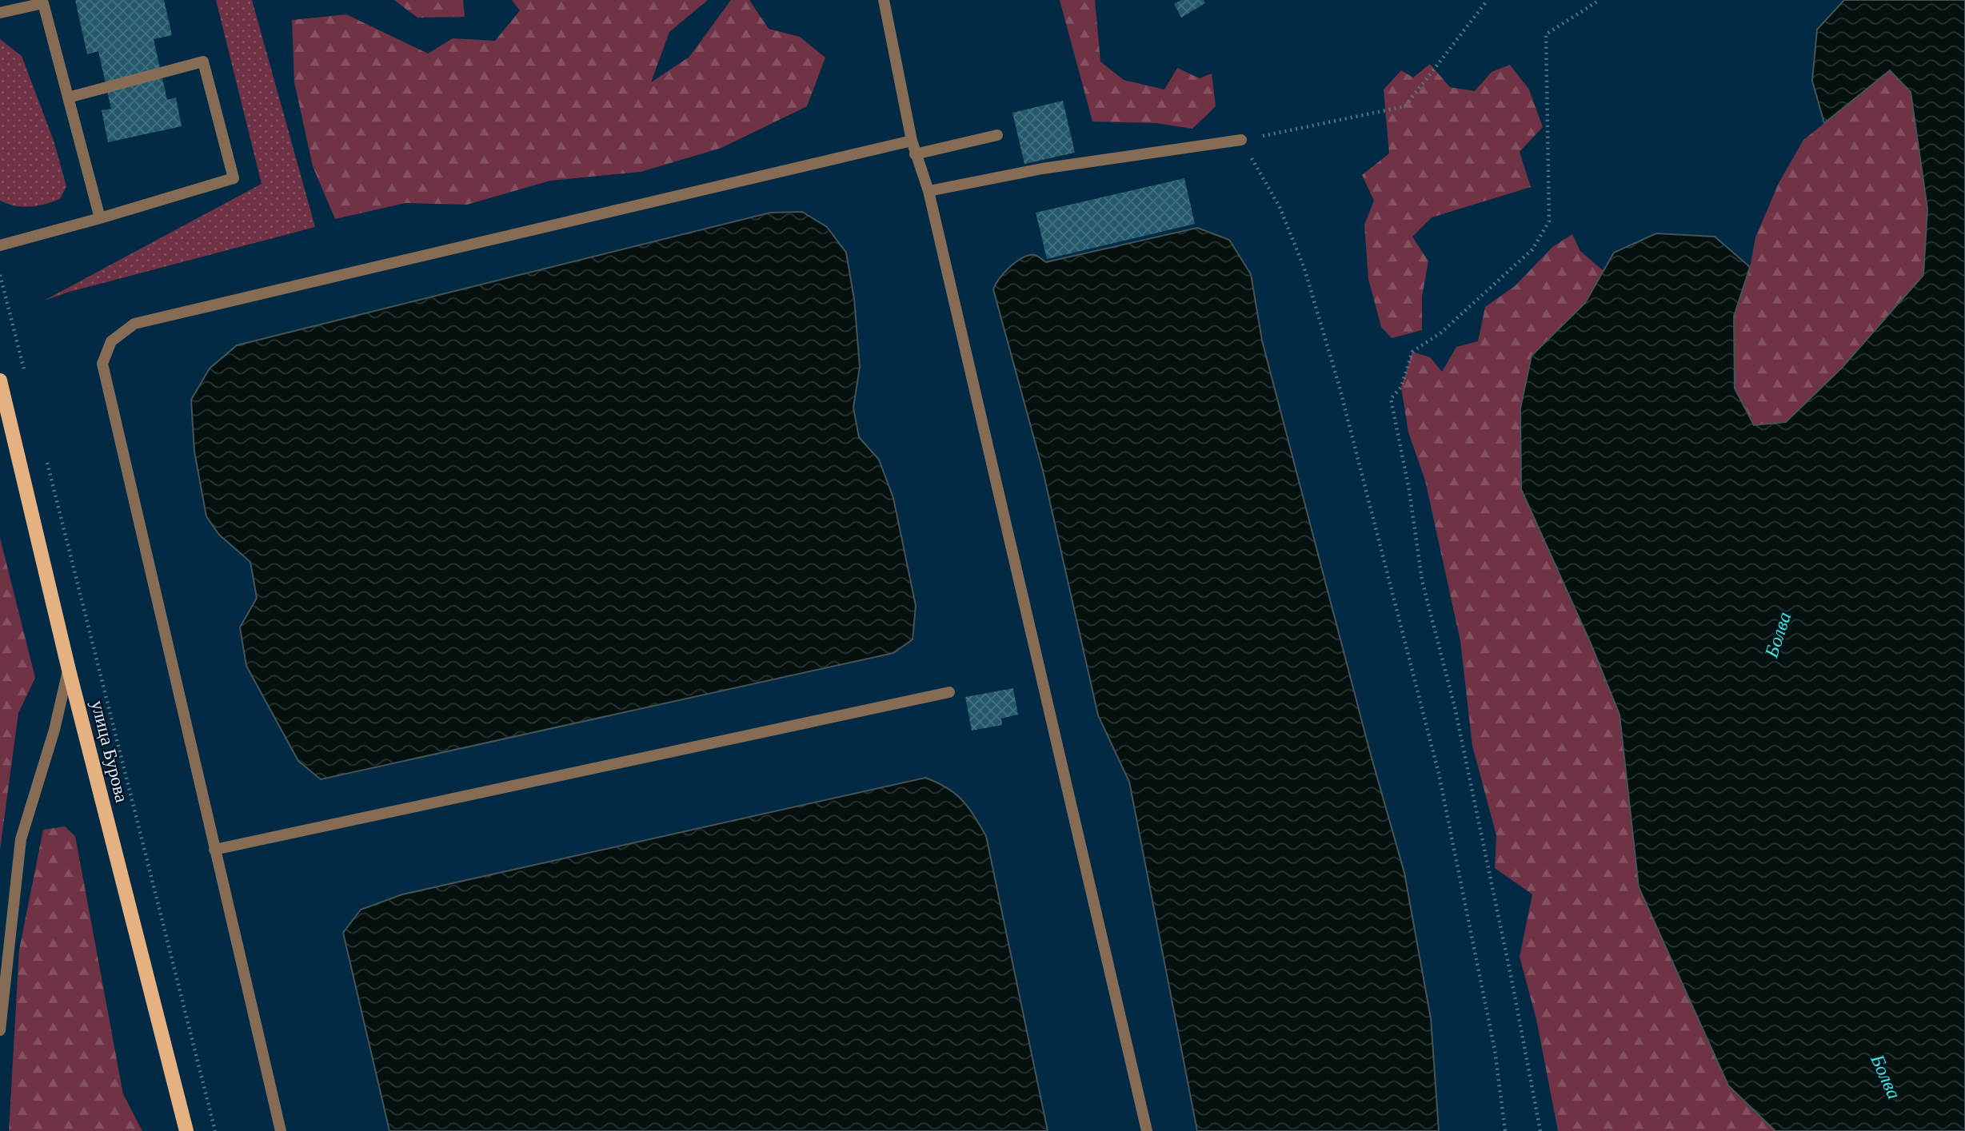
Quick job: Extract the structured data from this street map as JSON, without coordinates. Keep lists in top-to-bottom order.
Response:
{
  "streets": {
    "main road": ["улица Бурова"]
  },
  "water": ["Болва"]
}
